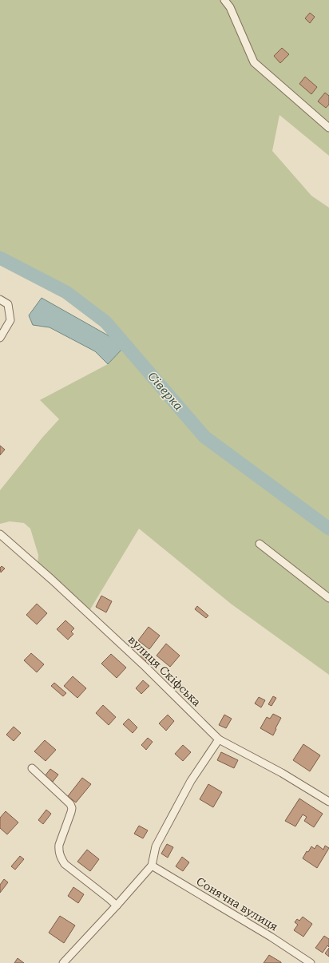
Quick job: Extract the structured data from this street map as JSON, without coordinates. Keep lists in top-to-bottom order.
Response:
{
  "streets": {
    "street": ["вулиця Скіфська", "Сонячна вулиця"]
  },
  "water": ["Сіверка"]
}
